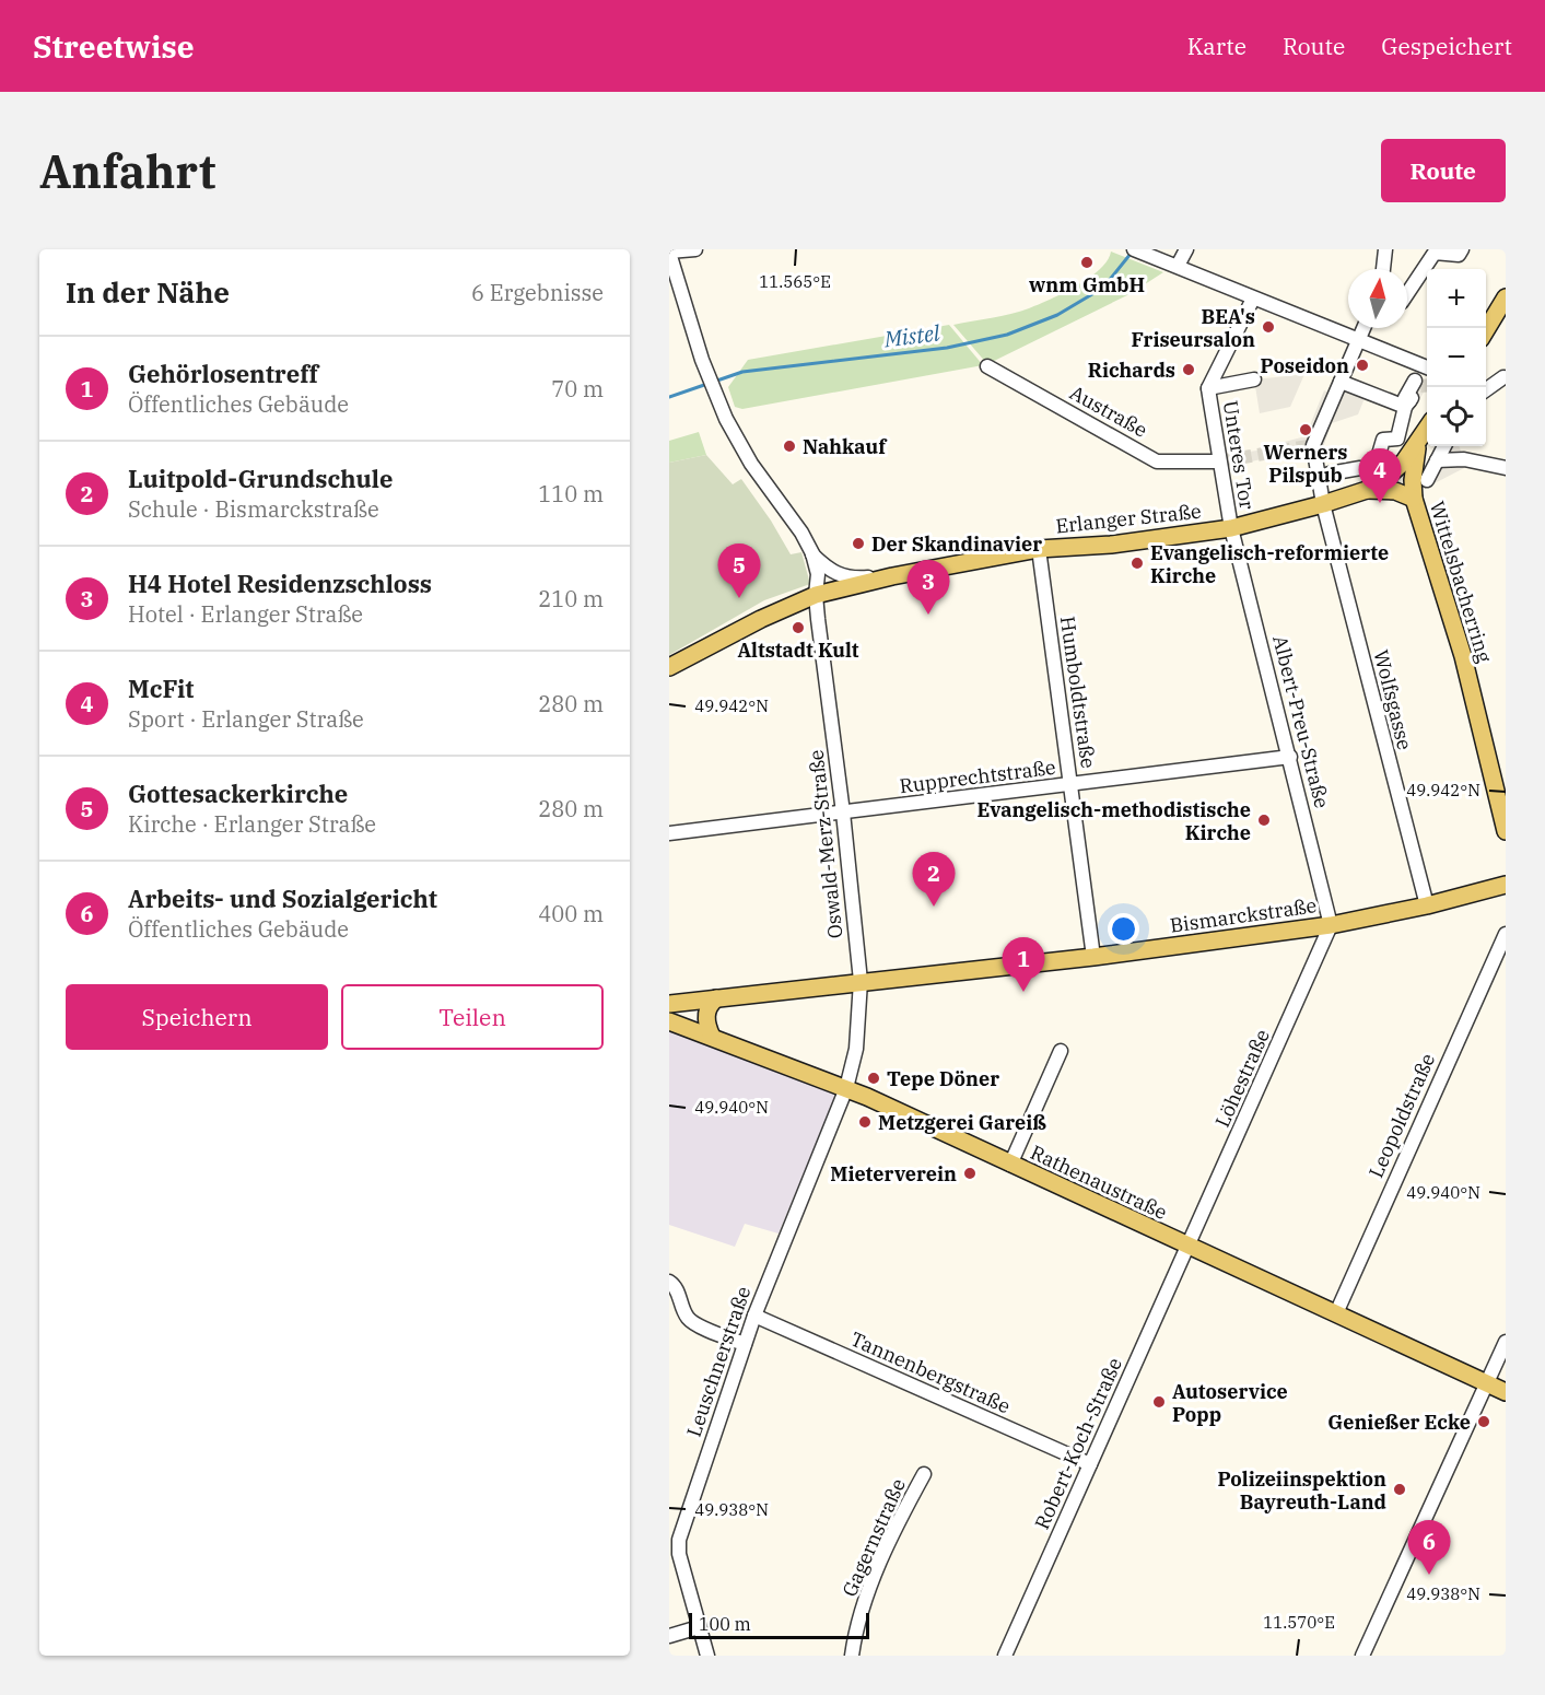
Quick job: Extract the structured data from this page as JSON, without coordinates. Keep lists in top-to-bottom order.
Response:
{
  "streets": {
    "main road": [
      "Erlanger Straße",
      "Wittelsbacherring",
      "Bismarckstraße",
      "Rathenaustraße"
    ],
    "street": [
      "Austraße",
      "Unteres Tor",
      "Humboldtstraße",
      "Wolfsgasse",
      "Albert-Preu-Straße",
      "Rupprechtstraße",
      "Oswald-Merz-Straße",
      "Löhestraße",
      "Leopoldstraße",
      "Leuschnerstraße",
      "Tannenbergstraße",
      "Robert-Koch-Straße",
      "Gagernstraße"
    ]
  },
  "crossings": [
    ["Austraße", "Unteres Tor"],
    ["Unteres Tor", "Erlanger Straße"],
    ["Unteres Tor", "Albert-Preu-Straße"],
    ["Erlanger Straße", "Humboldtstraße"],
    ["Erlanger Straße", "Wolfsgasse"],
    ["Erlanger Straße", "Albert-Preu-Straße"],
    ["Erlanger Straße", "Oswald-Merz-Straße"],
    ["Humboldtstraße", "Rupprechtstraße"],
    ["Humboldtstraße", "Bismarckstraße"],
    ["Wolfsgasse", "Bismarckstraße"],
    ["Albert-Preu-Straße", "Rupprechtstraße"],
    ["Albert-Preu-Straße", "Bismarckstraße"],
    ["Albert-Preu-Straße", "Löhestraße"],
    ["Rupprechtstraße", "Oswald-Merz-Straße"],
    ["Oswald-Merz-Straße", "Bismarckstraße"],
    ["Oswald-Merz-Straße", "Rathenaustraße"],
    ["Oswald-Merz-Straße", "Leuschnerstraße"],
    ["Bismarckstraße", "Löhestraße"],
    ["Löhestraße", "Rathenaustraße"],
    ["Löhestraße", "Robert-Koch-Straße"],
    ["Leopoldstraße", "Rathenaustraße"],
    ["Rathenaustraße", "Leuschnerstraße"],
    ["Rathenaustraße", "Robert-Koch-Straße"],
    ["Leuschnerstraße", "Tannenbergstraße"],
    ["Tannenbergstraße", "Robert-Koch-Straße"]
  ],
  "water": ["Mistel"],
  "places": [
    "wnm GmbH",
    "BEA's Friseursalon",
    "Poseidon",
    "Richards",
    "Werners Pilspub",
    "Nahkauf",
    "Der Skandinavier",
    "Evangelisch-reformierte Kirche",
    "Altstadt Kult",
    "Evangelisch-methodistische Kirche",
    "Tepe Döner",
    "Metzgerei Gareiß",
    "Mieterverein",
    "Autoservice Popp",
    "Genießer Ecke",
    "Polizeiinspektion Bayreuth-Land"
  ],
  "scale_bar": "100 m",
  "north": "top",
  "page": {
    "header": "Streetwise",
    "nav": ["Karte", "Route", "Gespeichert"],
    "buttons": [
      "Route",
      ["Speichern", "Teilen"]
    ],
    "title": "Anfahrt",
    "heading": ["In der Nähe", "6 Ergebnisse"],
    "map_buttons": ["+", "−"],
    "list": [
      {
        "mark": "1",
        "name": "Gehörlosentreff",
        "note": "Öffentliches Gebäude",
        "value": "70 m"
      },
      {
        "mark": "2",
        "name": "Luitpold-Grundschule",
        "note": "Schule · Bismarckstraße",
        "value": "110 m"
      },
      {
        "mark": "3",
        "name": "H4 Hotel Residenzschloss",
        "note": "Hotel · Erlanger Straße",
        "value": "210 m"
      },
      {
        "mark": "4",
        "name": "McFit",
        "note": "Sport · Erlanger Straße",
        "value": "280 m"
      },
      {
        "mark": "5",
        "name": "Gottesackerkirche",
        "note": "Kirche · Erlanger Straße",
        "value": "280 m"
      },
      {
        "mark": "6",
        "name": "Arbeits- und Sozialgericht",
        "note": "Öffentliches Gebäude",
        "value": "400 m"
      }
    ],
    "pins": [
      "4",
      "5",
      "3",
      "2",
      "1",
      "6"
    ],
    "scale": "100 m"
  },
  "coordinates": [
    "11.565°E",
    "49.942°N",
    "49.940°N",
    "49.938°N",
    "11.570°E"
  ]
}
